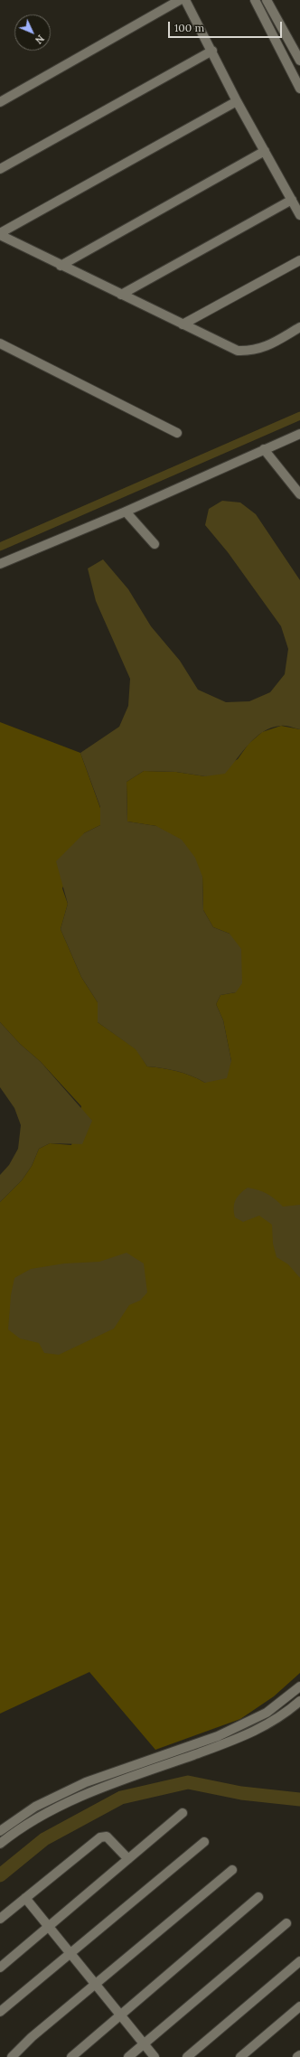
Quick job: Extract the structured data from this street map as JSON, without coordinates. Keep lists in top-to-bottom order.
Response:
{
  "scale_bar": "100 m",
  "north": "bottom right"
}
